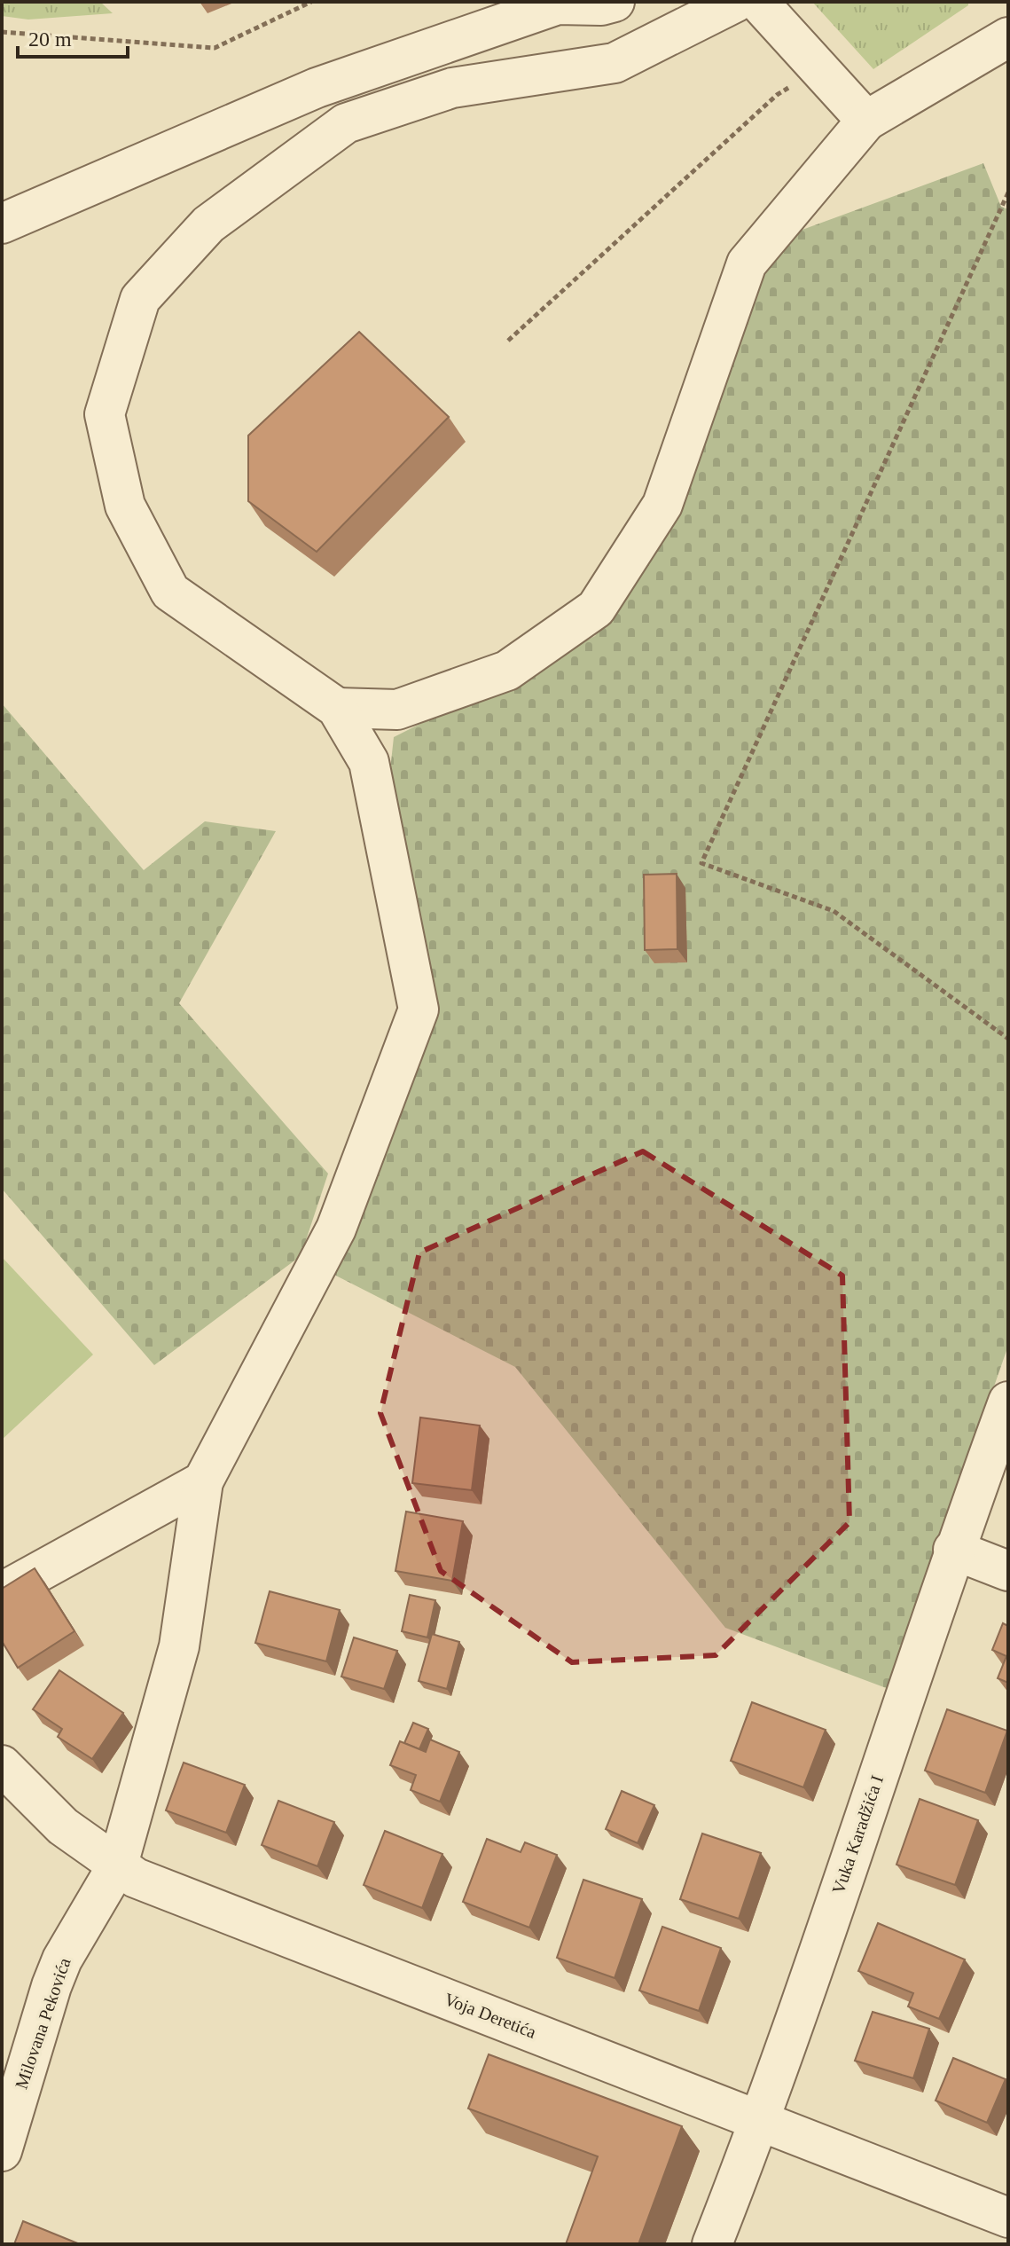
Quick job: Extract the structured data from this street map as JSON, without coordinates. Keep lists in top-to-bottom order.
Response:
{
  "streets": {
    "street": ["Vuka Karadžića I", "Voja Deretića", "Milovana Pekovića"]
  },
  "crossings": [
    ["Vuka Karadžića I", "Voja Deretića"],
    ["Voja Deretića", "Milovana Pekovića"]
  ],
  "scale_bar": "20 m"
}
